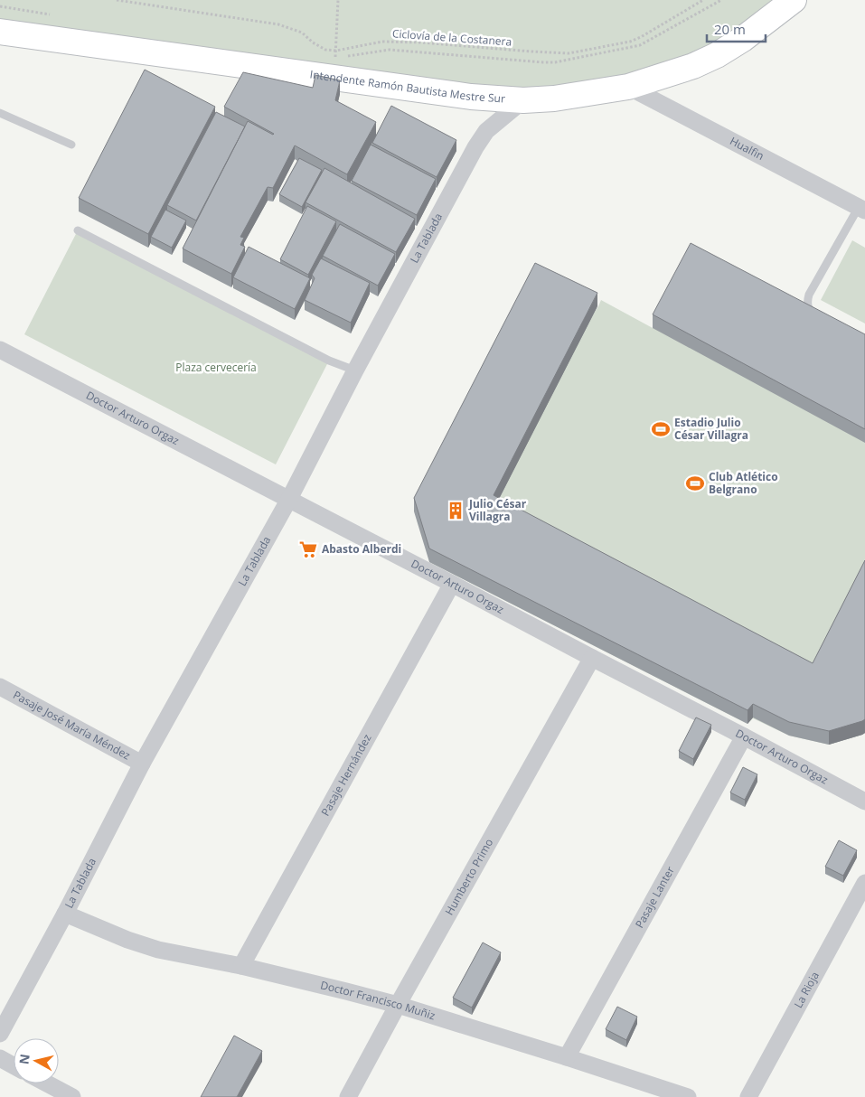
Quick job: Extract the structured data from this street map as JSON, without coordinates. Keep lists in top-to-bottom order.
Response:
{
  "streets": {
    "main road": ["Intendente Ramón Bautista Mestre Sur"],
    "street": [
      "Hualfin",
      "La Tablada",
      "Doctor Arturo Orgaz",
      "Pasaje José María Méndez",
      "Pasaje Hernández",
      "Humberto Primo",
      "Pasaje Lanter",
      "La Rioja",
      "Doctor Francisco Muñiz"
    ],
    "path": ["Ciclovía de la Costanera"]
  },
  "crossings": [
    ["Intendente Ramón Bautista Mestre Sur", "Hualfin"],
    ["Intendente Ramón Bautista Mestre Sur", "La Tablada"],
    ["La Tablada", "Doctor Arturo Orgaz"],
    ["La Tablada", "Pasaje José María Méndez"],
    ["La Tablada", "Doctor Francisco Muñiz"],
    ["Doctor Arturo Orgaz", "Pasaje Hernández"],
    ["Doctor Arturo Orgaz", "Humberto Primo"],
    ["Doctor Arturo Orgaz", "Pasaje Lanter"],
    ["Pasaje Hernández", "Doctor Francisco Muñiz"],
    ["Humberto Primo", "Doctor Francisco Muñiz"],
    ["Pasaje Lanter", "Doctor Francisco Muñiz"]
  ],
  "parks": ["Plaza cervecería"],
  "places": {
    "sports": ["Estadio Julio César Villagra", "Club Atlético Belgrano"],
    "building": ["Julio César Villagra"],
    "supermarket": ["Abasto Alberdi"]
  },
  "scale_bar": "20 m",
  "north": "left"
}
